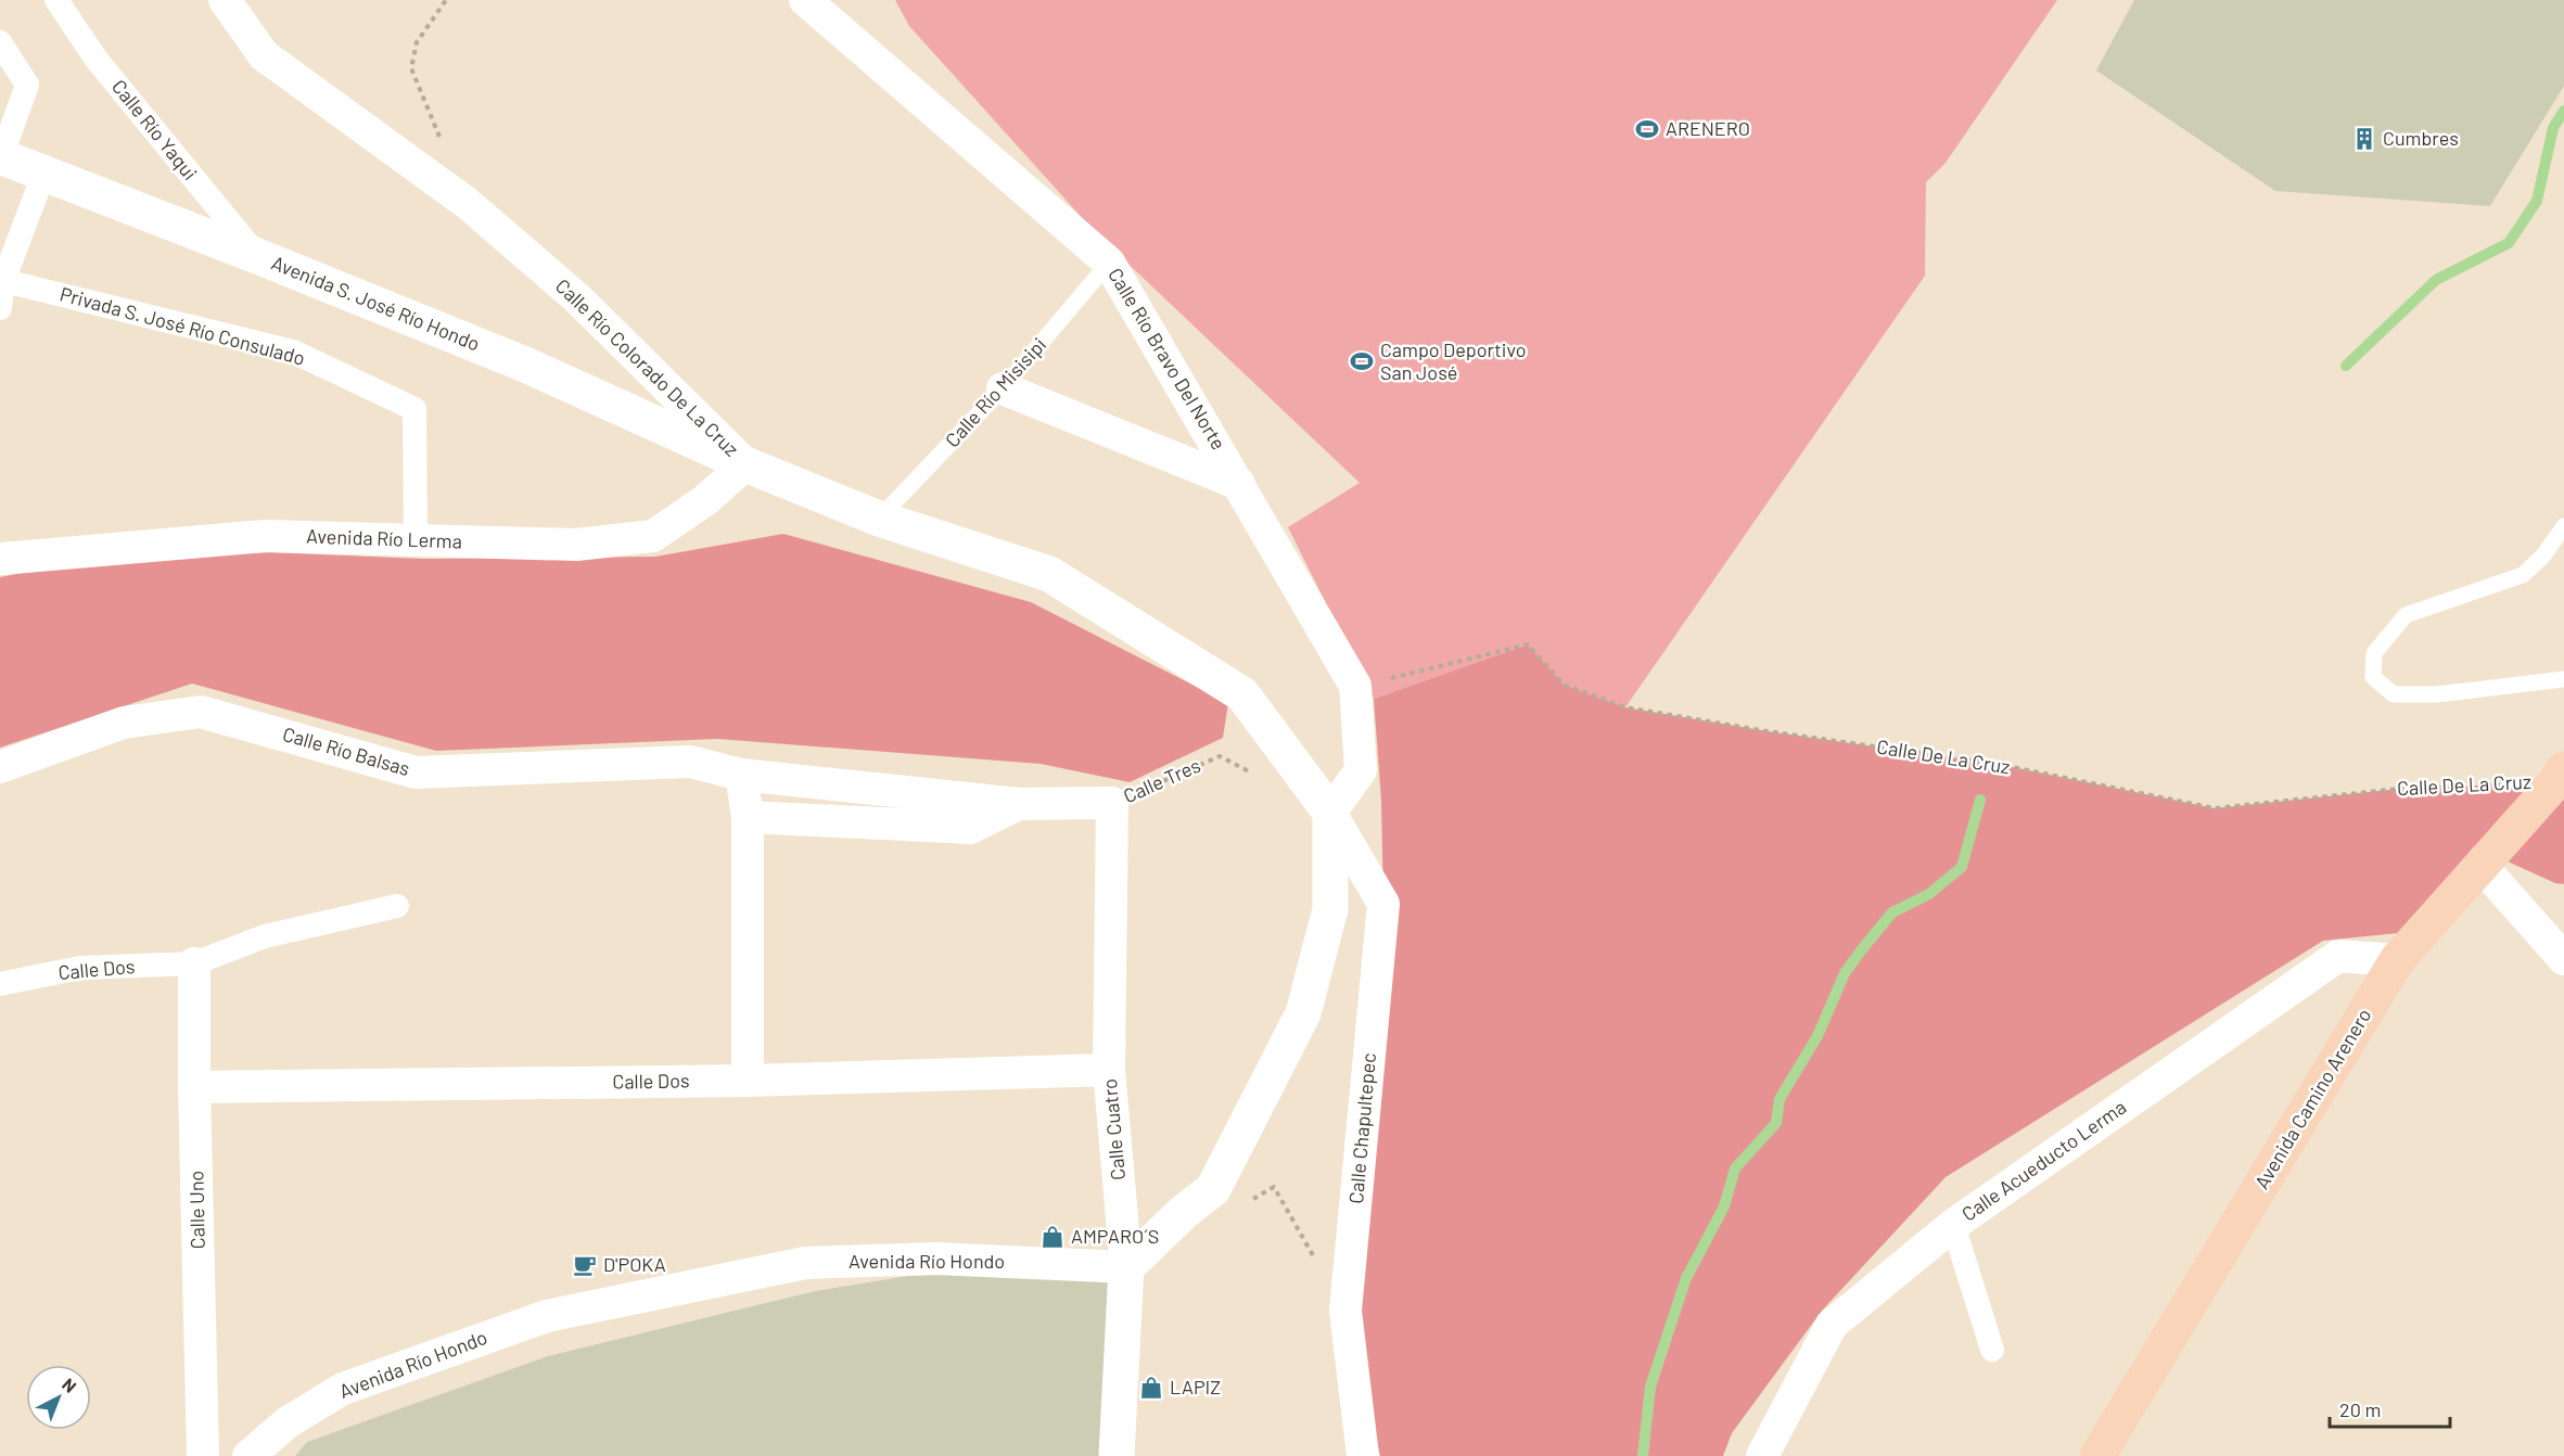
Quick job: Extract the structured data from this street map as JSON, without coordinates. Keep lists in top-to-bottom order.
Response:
{
  "streets": {
    "main road": ["Avenida Camino Arenero"],
    "street": [
      "Calle Río Yaqui",
      "Avenida S. José Río Hondo",
      "Privada S. José Río Consulado",
      "Calle Río Bravo Del Norte",
      "Calle Río Colorado De La Cruz",
      "Avenida Río Lerma",
      "Calle Río Balsas",
      "Calle Tres",
      "Calle Dos",
      "Calle Chapultepec",
      "Calle Cuatro",
      "Calle Acueducto Lerma",
      "Calle Uno",
      "Avenida Río Hondo"
    ],
    "lane": ["Calle Río Misisipi"],
    "path": ["Calle De La Cruz"]
  },
  "crossings": [
    ["Calle Río Yaqui", "Avenida S. José Río Hondo"],
    ["Avenida S. José Río Hondo", "Calle Río Colorado De La Cruz"],
    ["Avenida S. José Río Hondo", "Avenida Río Lerma"],
    ["Privada S. José Río Consulado", "Avenida Río Lerma"],
    ["Calle Río Bravo Del Norte", "Calle Río Colorado De La Cruz"],
    ["Calle Río Bravo Del Norte", "Calle Río Misisipi"],
    ["Calle Río Bravo Del Norte", "Calle De La Cruz"],
    ["Calle Río Bravo Del Norte", "Calle Chapultepec"],
    ["Calle Río Colorado De La Cruz", "Calle Río Misisipi"],
    ["Calle Río Colorado De La Cruz", "Avenida Río Lerma"],
    ["Calle Río Colorado De La Cruz", "Calle Chapultepec"],
    ["Calle Río Balsas", "Calle Tres"],
    ["Calle De La Cruz", "Avenida Camino Arenero"],
    ["Calle Tres", "Calle Cuatro"],
    ["Calle Dos", "Calle Cuatro"],
    ["Calle Dos", "Calle Uno"],
    ["Avenida Camino Arenero", "Calle Acueducto Lerma"],
    ["Calle Cuatro", "Avenida Río Hondo"]
  ],
  "places": {
    "sports": ["ARENERO", "Campo Deportivo San José"],
    "building": ["Cumbres"],
    "shop": ["AMPARO´S", "LAPIZ"],
    "cafe": ["D'POKA"]
  },
  "scale_bar": "20 m",
  "north": "top right"
}
